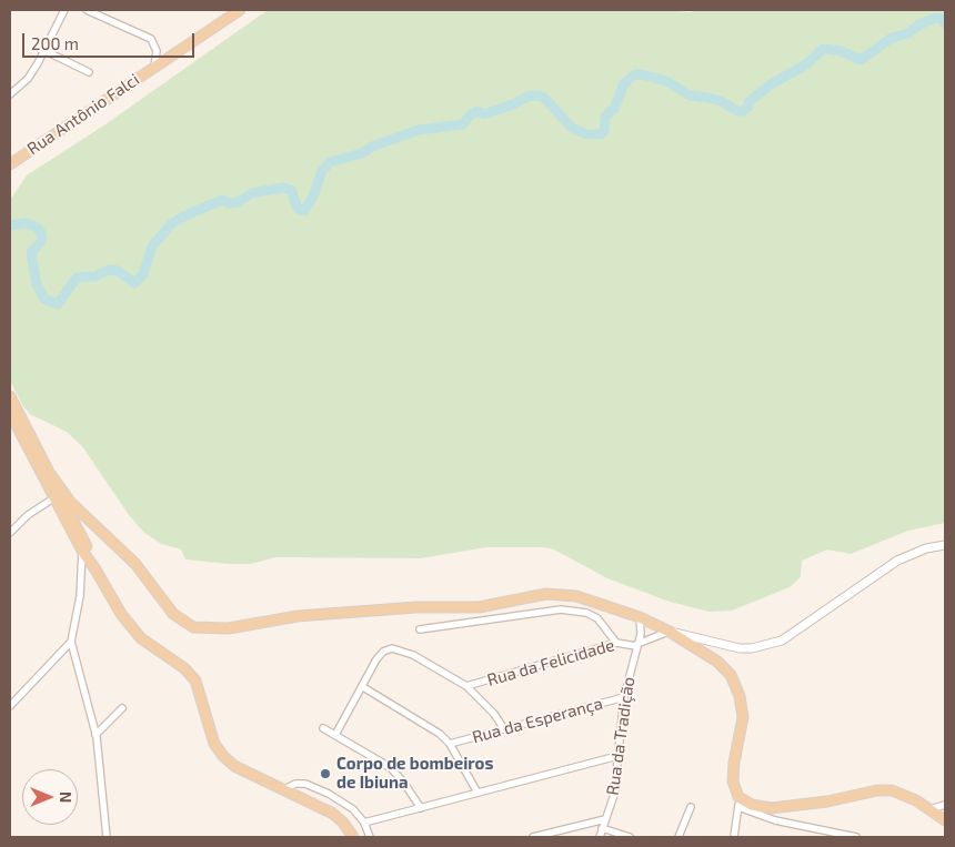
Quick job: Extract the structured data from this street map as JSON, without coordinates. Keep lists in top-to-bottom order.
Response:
{
  "streets": {
    "main road": ["Rua Antônio Falci"],
    "street": ["Rua da Felicidade", "Rua da Esperança", "Rua da Tradição"]
  },
  "crossings": [
    ["Rua da Felicidade", "Rua da Tradição"],
    ["Rua da Esperança", "Rua da Tradição"]
  ],
  "places": ["Corpo de bombeiros de Ibiuna"],
  "scale_bar": "200 m",
  "north": "right"
}
